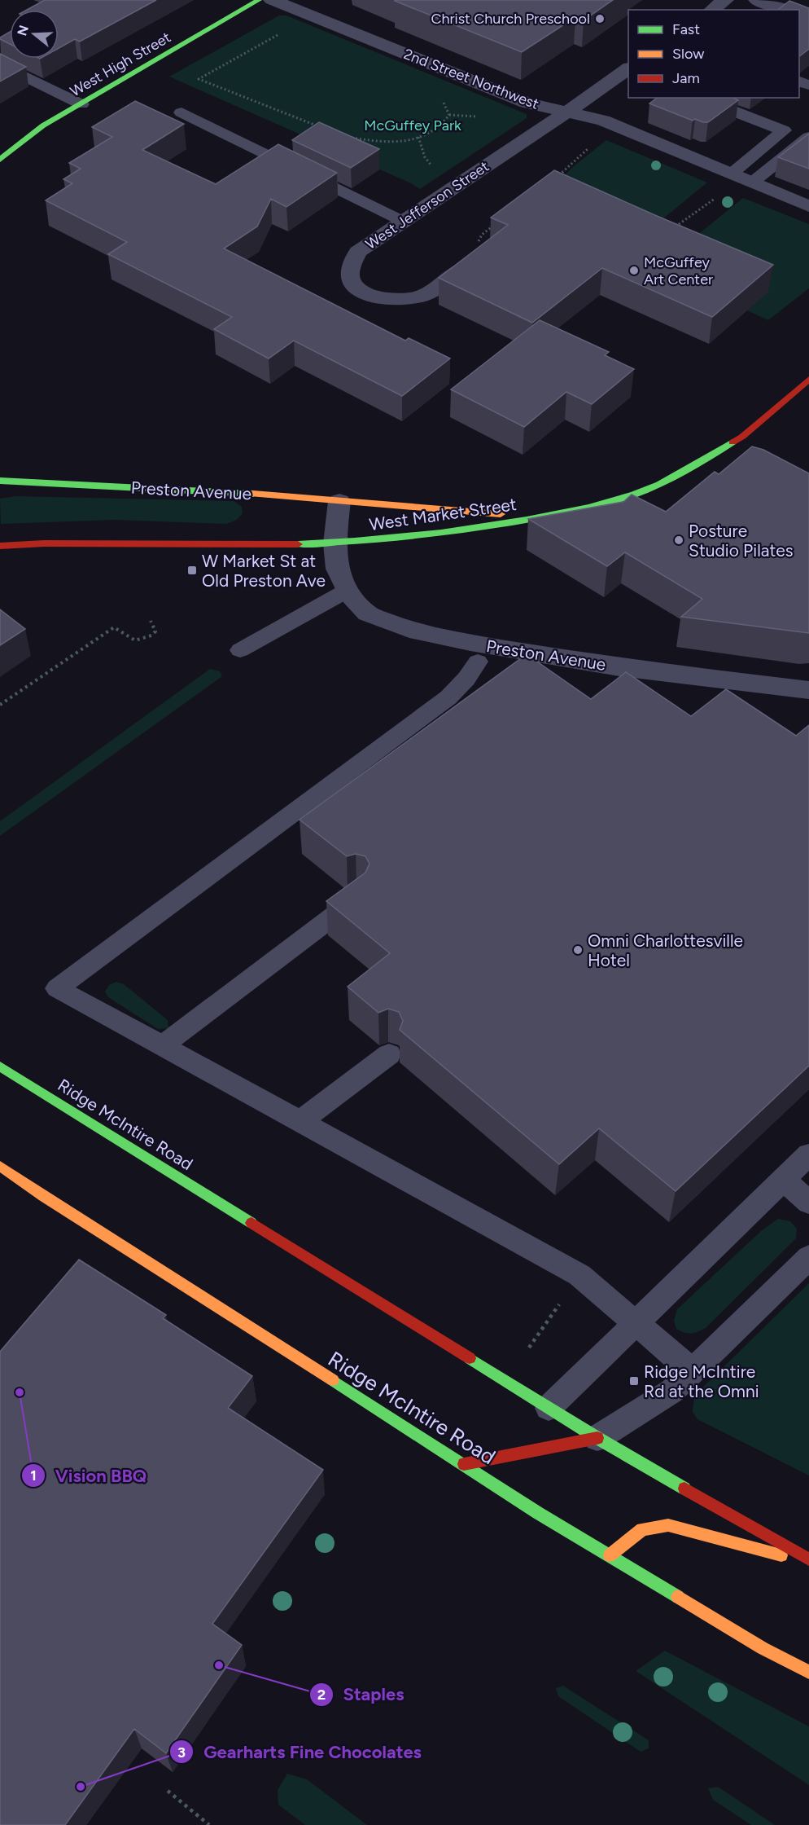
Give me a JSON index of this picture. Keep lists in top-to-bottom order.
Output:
{
  "streets": {
    "main road": [
      "West High Street",
      "Preston Avenue",
      "West Market Street",
      "Ridge McIntire Road"
    ],
    "street": ["2nd Street Northwest", "West Jefferson Street"]
  },
  "crossings": [
    ["2nd Street Northwest", "West Jefferson Street"],
    ["Preston Avenue", "West Market Street"]
  ],
  "parks": ["McGuffey Park"],
  "places": {
    "other": [
      "Christ Church Preschool",
      "McGuffey Art Center",
      "Posture Studio Pilates",
      "Omni Charlottesville Hotel",
      "Vision BBQ",
      "Staples",
      "Gearharts Fine Chocolates"
    ],
    "transit": ["W Market St at Old Preston Ave", "Ridge McIntire Rd at the Omni"]
  },
  "legend": ["Fast", "Slow", "Jam"],
  "north": "left"
}
